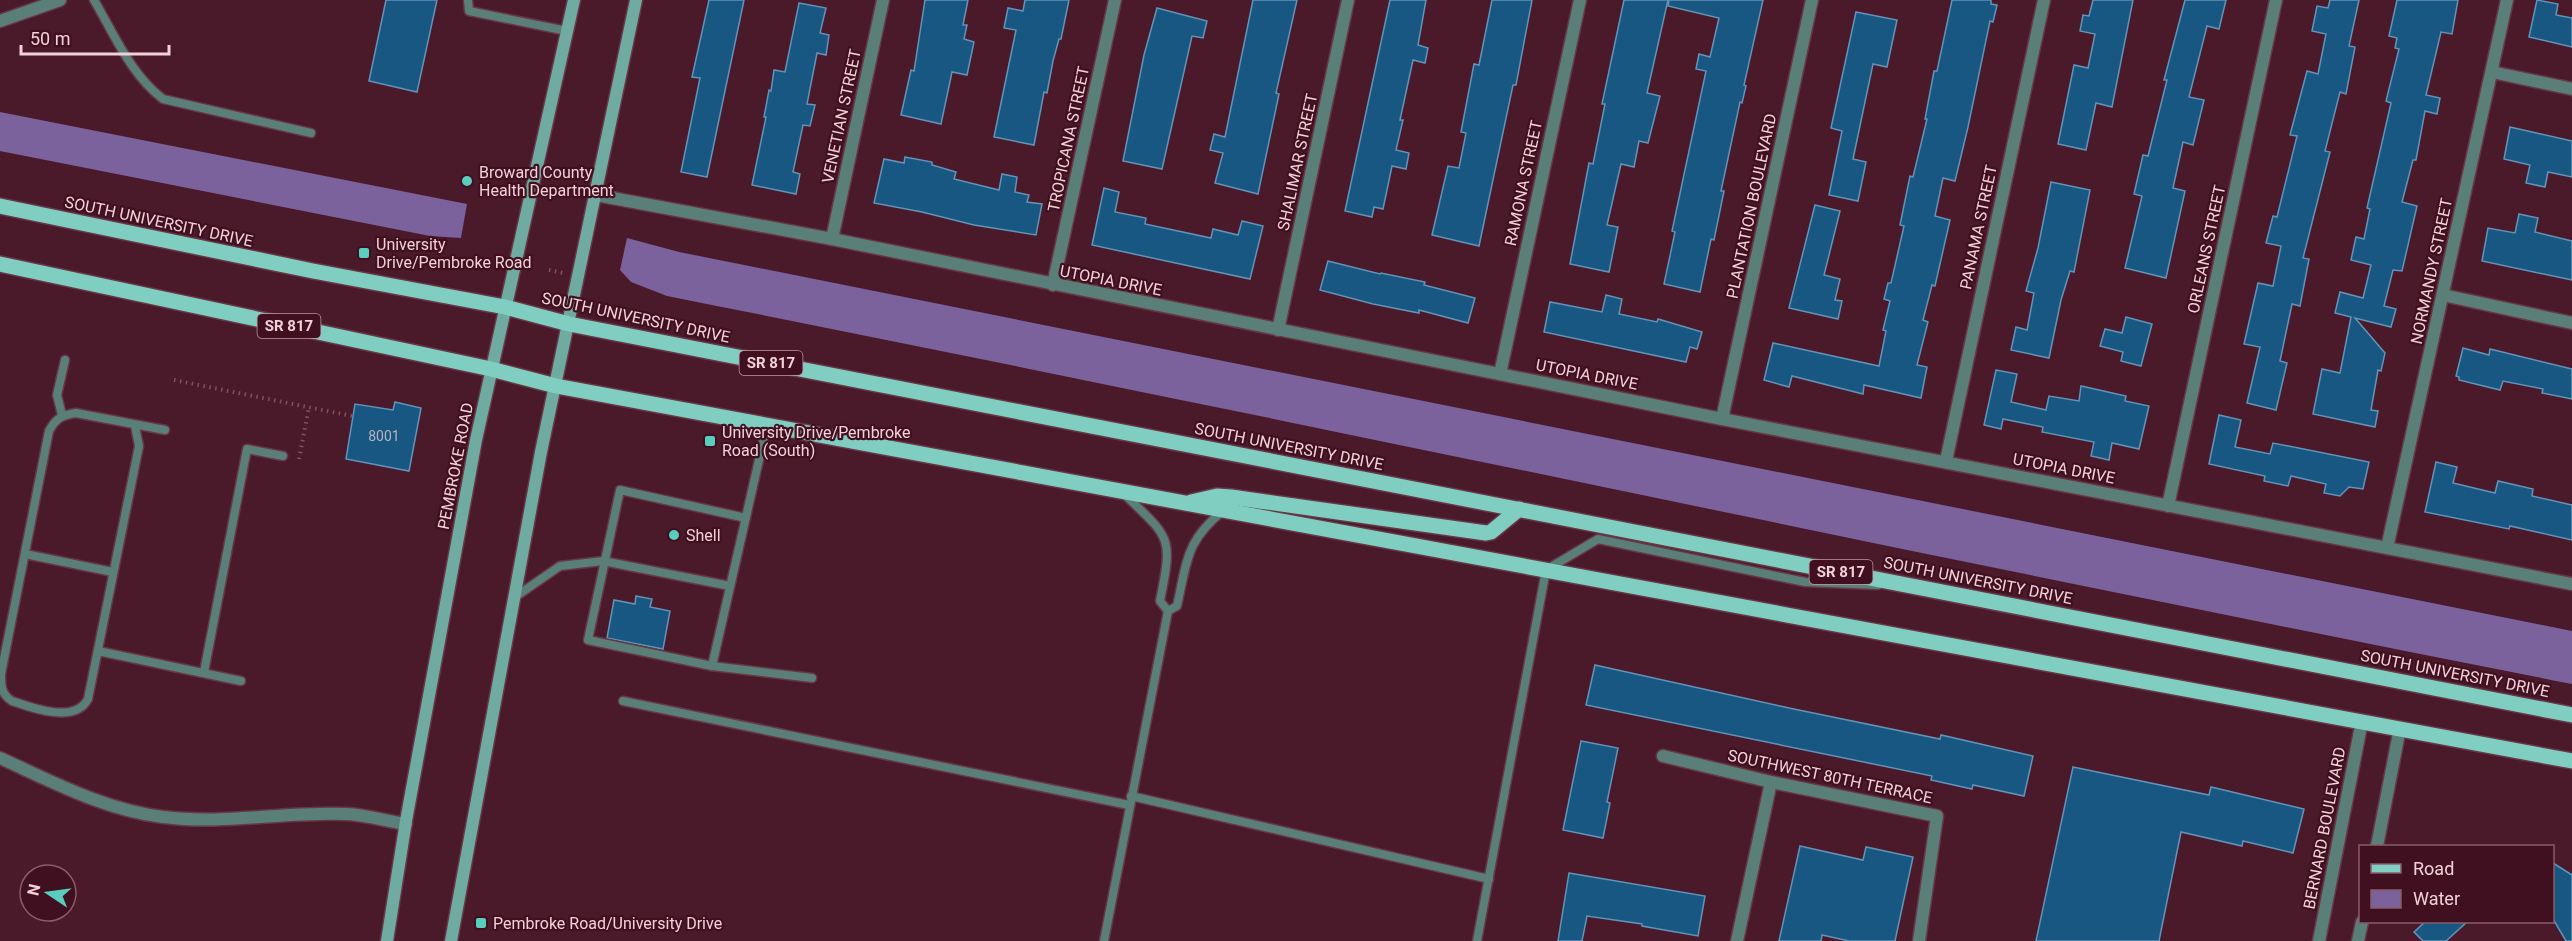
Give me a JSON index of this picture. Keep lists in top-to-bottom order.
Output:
{
  "streets": {
    "main road": ["SOUTH UNIVERSITY DRIVE", "SR 817", "PEMBROKE ROAD"],
    "street": [
      "VENETIAN STREET",
      "TROPICANA STREET",
      "SHALIMAR STREET",
      "RAMONA STREET",
      "PLANTATION BOULEVARD",
      "PANAMA STREET",
      "ORLEANS STREET",
      "NORMANDY STREET",
      "UTOPIA DRIVE",
      "SOUTHWEST 80TH TERRACE",
      "BERNARD BOULEVARD"
    ]
  },
  "crossings": [
    ["VENETIAN STREET", "UTOPIA DRIVE"],
    ["TROPICANA STREET", "UTOPIA DRIVE"],
    ["SHALIMAR STREET", "UTOPIA DRIVE"],
    ["RAMONA STREET", "UTOPIA DRIVE"],
    ["PLANTATION BOULEVARD", "UTOPIA DRIVE"],
    ["SOUTH UNIVERSITY DRIVE", "PEMBROKE ROAD"],
    ["PANAMA STREET", "UTOPIA DRIVE"],
    ["ORLEANS STREET", "UTOPIA DRIVE"],
    ["NORMANDY STREET", "UTOPIA DRIVE"],
    ["SR 817", "PEMBROKE ROAD"],
    ["SR 817", "BERNARD BOULEVARD"]
  ],
  "places": {
    "other": ["Broward County Health Department", "Shell"],
    "transit": ["University Drive/Pembroke Road", "University Drive/Pembroke Road (South)", "Pembroke Road/University Drive"]
  },
  "house_numbers": ["8001"],
  "legend": ["Road", "Water"],
  "scale_bar": "50 m",
  "north": "left"
}
